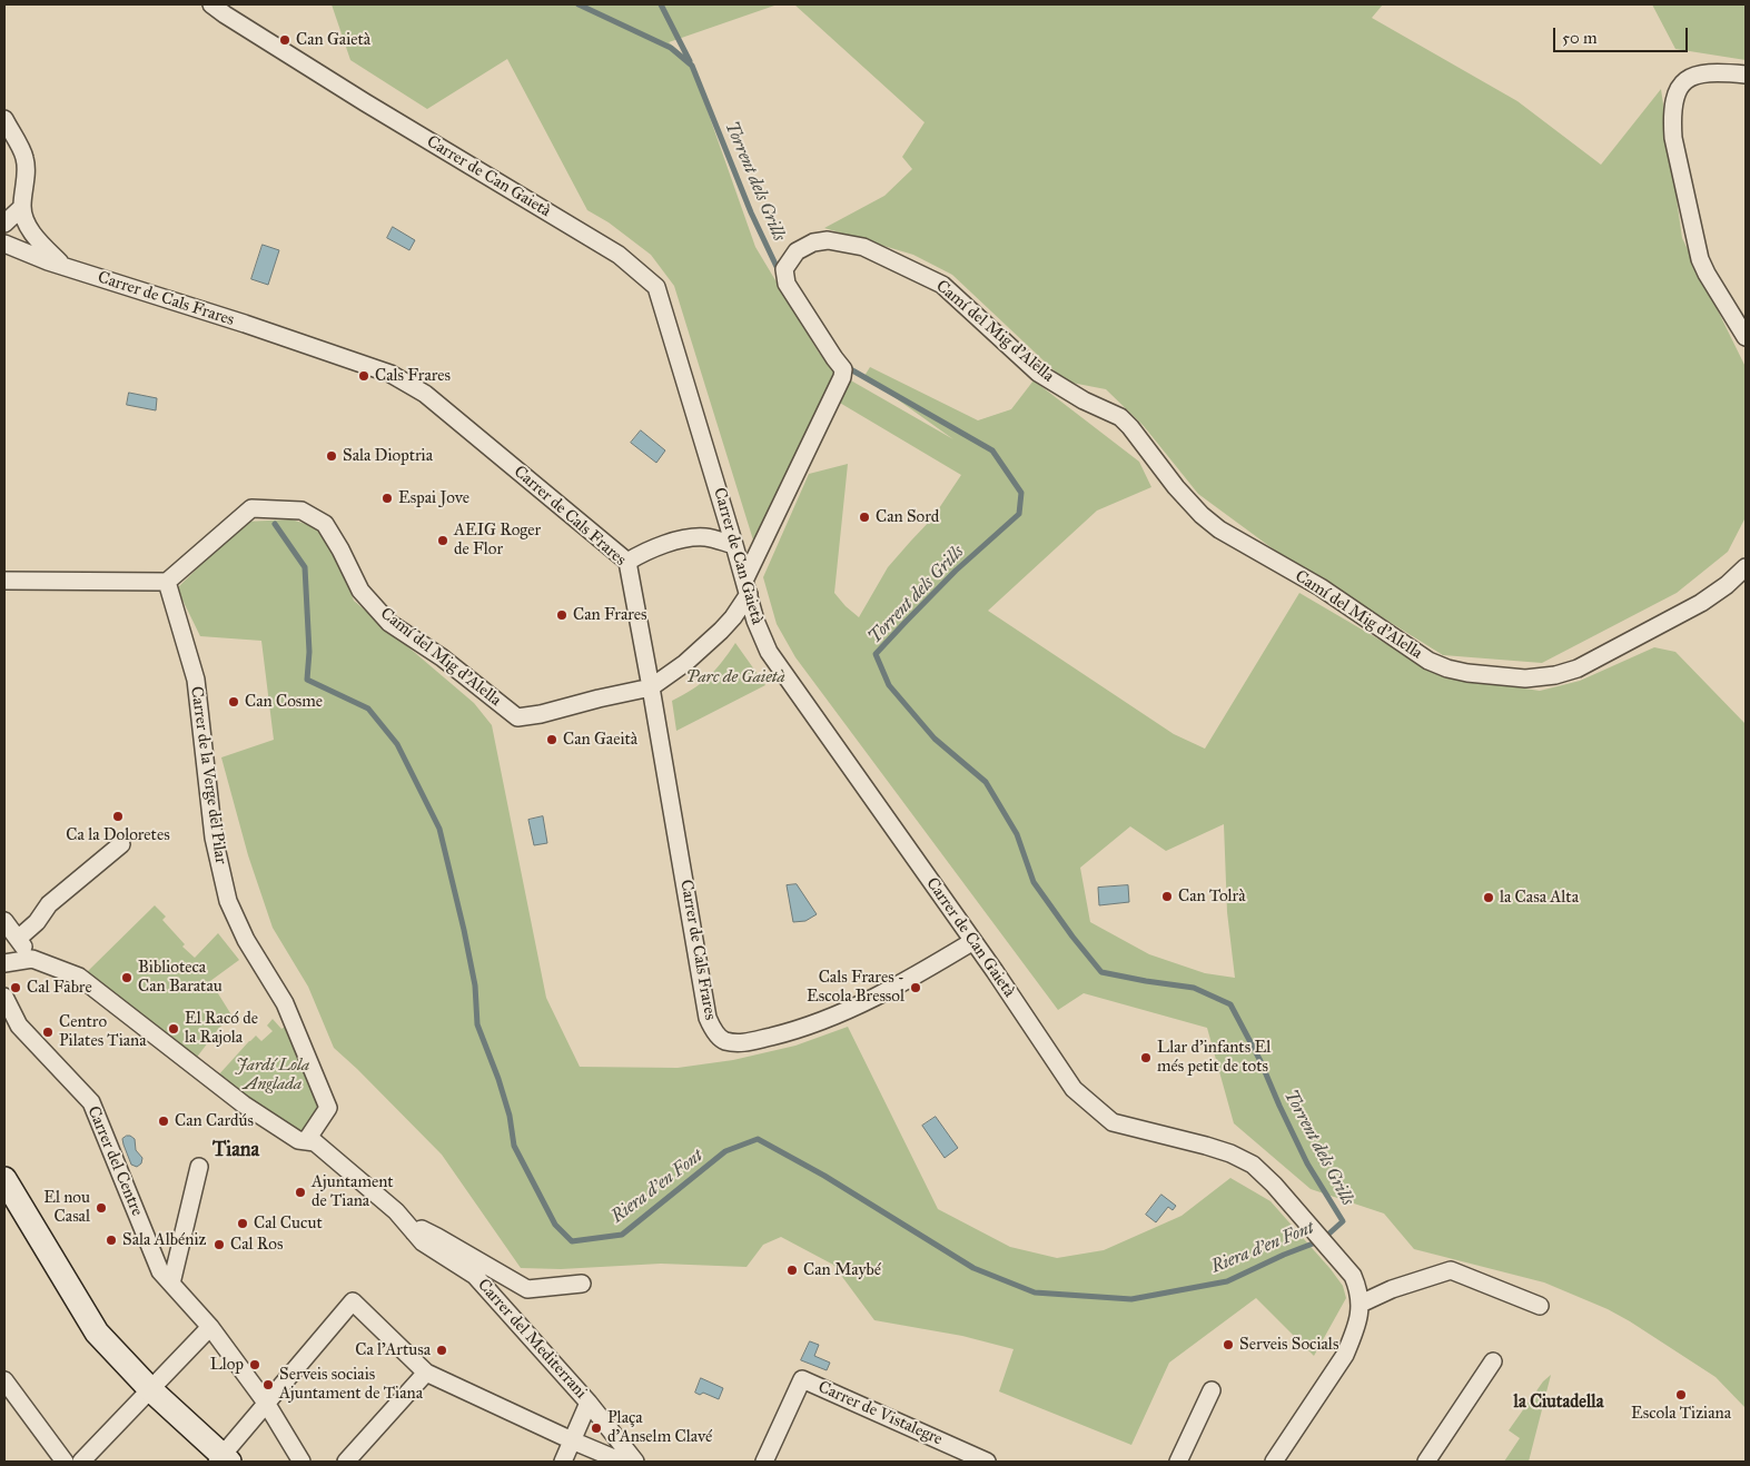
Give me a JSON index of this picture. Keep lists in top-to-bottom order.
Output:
{
  "streets": {
    "street": [
      "Carrer de Can Gaietà",
      "Carrer de Cals Frares",
      "Camí del Mig d'Alella",
      "Carrer de la Verge del Pilar",
      "Carrer del Centre",
      "Carrer del Mediterrani",
      "Carrer de Vistalegre"
    ]
  },
  "crossings": [
    ["Carrer de Can Gaietà", "Carrer de Cals Frares"],
    ["Carrer de Can Gaietà", "Camí del Mig d'Alella"],
    ["Carrer de Cals Frares", "Camí del Mig d'Alella"],
    ["Camí del Mig d'Alella", "Carrer de la Verge del Pilar"],
    ["Carrer de la Verge del Pilar", "Carrer del Mediterrani"]
  ],
  "districts": ["Tiana", "la Ciutadella"],
  "water": ["Torrent dels Grills", "Riera d'en Font"],
  "parks": ["Parc de Gaietà", "Jardí Lola Anglada"],
  "places": [
    "Can Gaietà",
    "Cals Frares",
    "Sala Dioptria",
    "Espai Jove",
    "Can Sord",
    "AEIG Roger de Flor",
    "Can Frares",
    "Can Cosme",
    "Can Gaeità",
    "Ca la Doloretes",
    "Can Tolrà",
    "la Casa Alta",
    "Biblioteca Can Baratau",
    "Cal Fabre",
    "Cals Frares - Escola Bressol",
    "El Racó de la Rajola",
    "Centro Pilates Tiana",
    "Llar d'infants El més petit de tots",
    "Can Cardús",
    "Ajuntament de Tiana",
    "El nou Casal",
    "Cal Cucut",
    "Sala Albéniz",
    "Cal Ros",
    "Can Maybé",
    "Serveis Socials",
    "Ca l'Artusa",
    "Llop",
    "Serveis sociais Ajuntament de Tiana",
    "Escola Tiziana",
    "Plaça d'Anselm Clavé"
  ],
  "scale_bar": "50 m"
}
